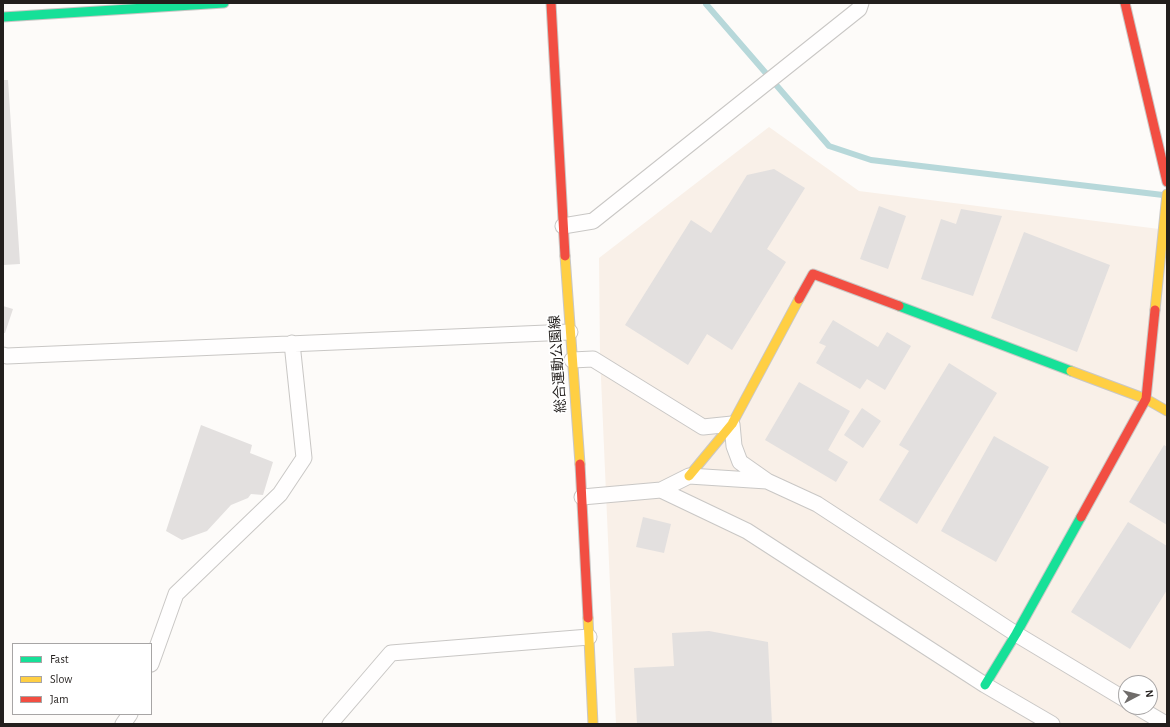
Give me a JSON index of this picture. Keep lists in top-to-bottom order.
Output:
{
  "streets": {
    "street": ["総合運動公園線"]
  },
  "legend": ["Fast", "Slow", "Jam"],
  "north": "right"
}
